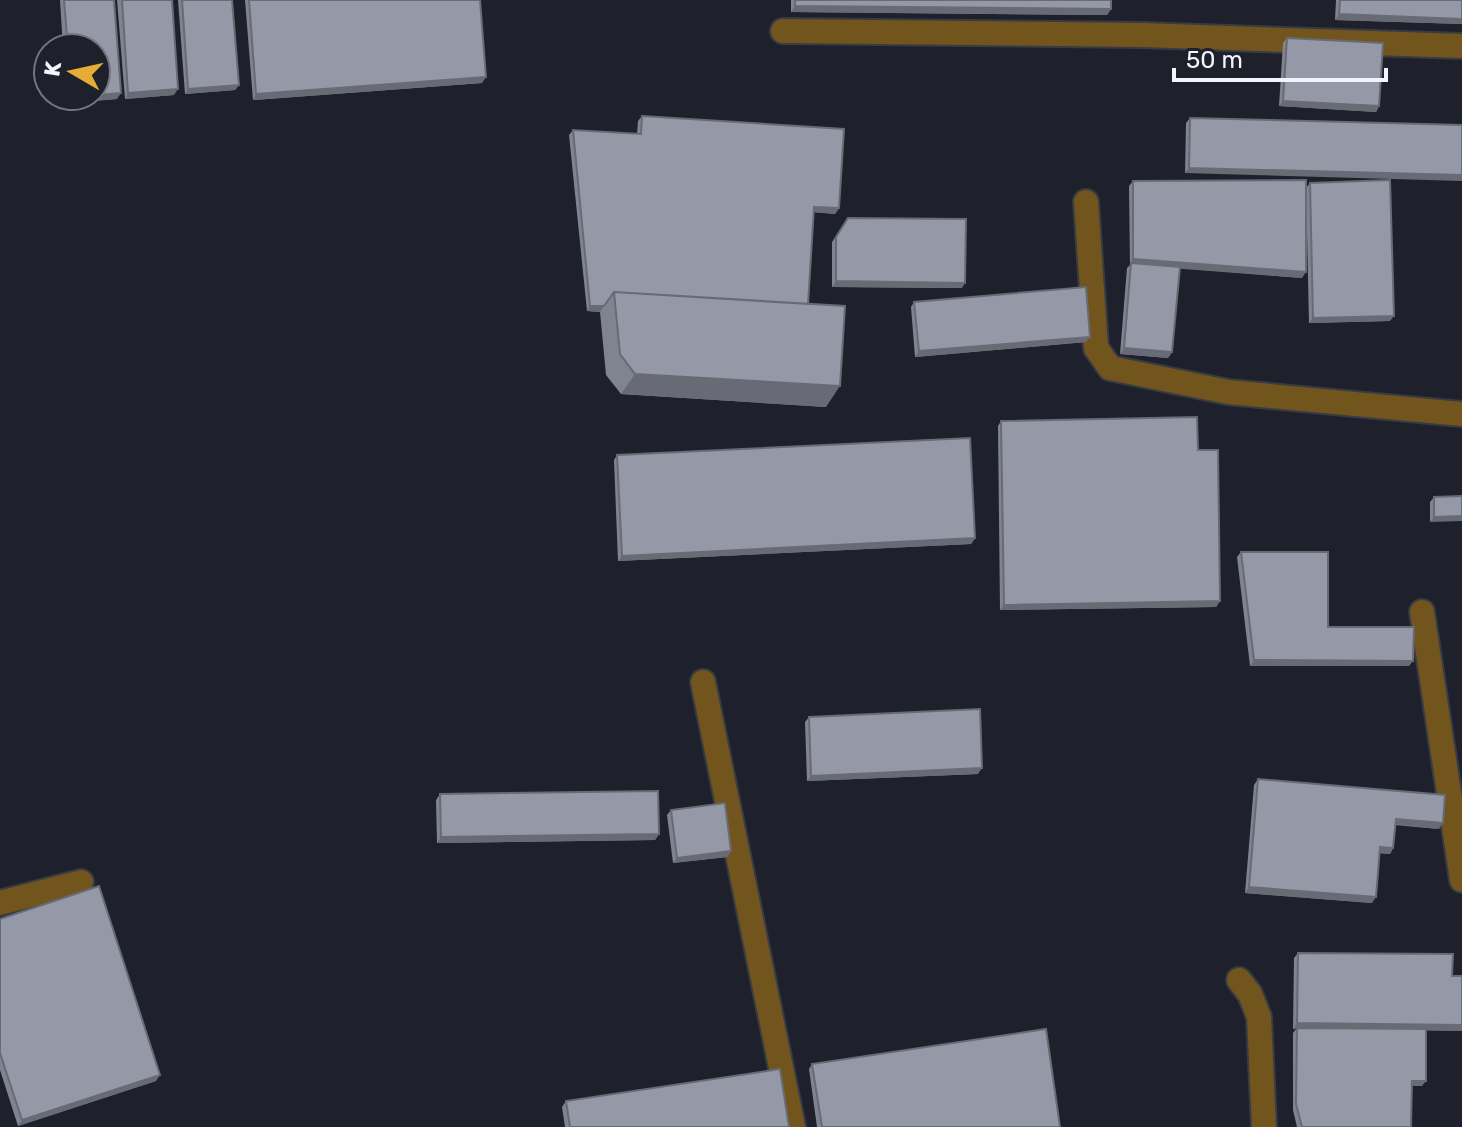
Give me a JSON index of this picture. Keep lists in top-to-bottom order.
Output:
{
  "scale_bar": "50 m",
  "north": "left"
}
